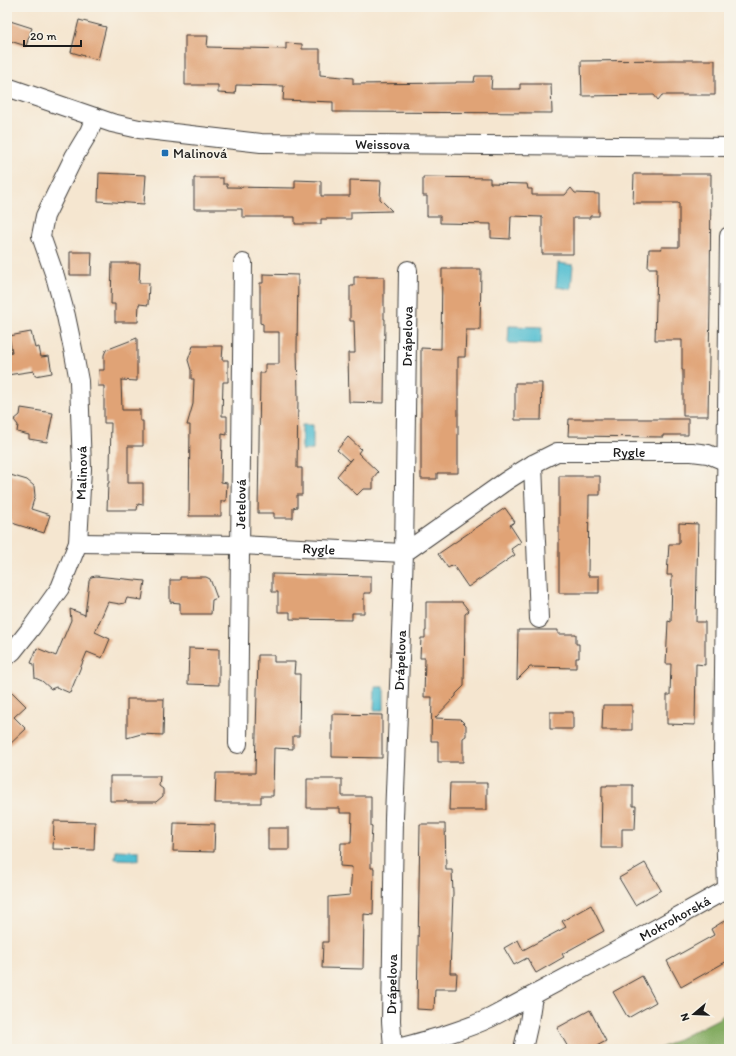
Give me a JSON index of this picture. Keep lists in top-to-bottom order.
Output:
{
  "streets": {
    "street": [
      "Weissova",
      "Drápelova",
      "Rygle",
      "Malinová",
      "Jetelová",
      "Mokrohorská"
    ]
  },
  "crossings": [
    ["Weissova", "Malinová"],
    ["Drápelova", "Rygle"],
    ["Drápelova", "Mokrohorská"],
    ["Rygle", "Malinová"],
    ["Rygle", "Jetelová"],
    ["Rygle", "Mokrohorská"]
  ],
  "places": {
    "transit": ["Malinová"]
  },
  "scale_bar": "20 m",
  "north": "left"
}
